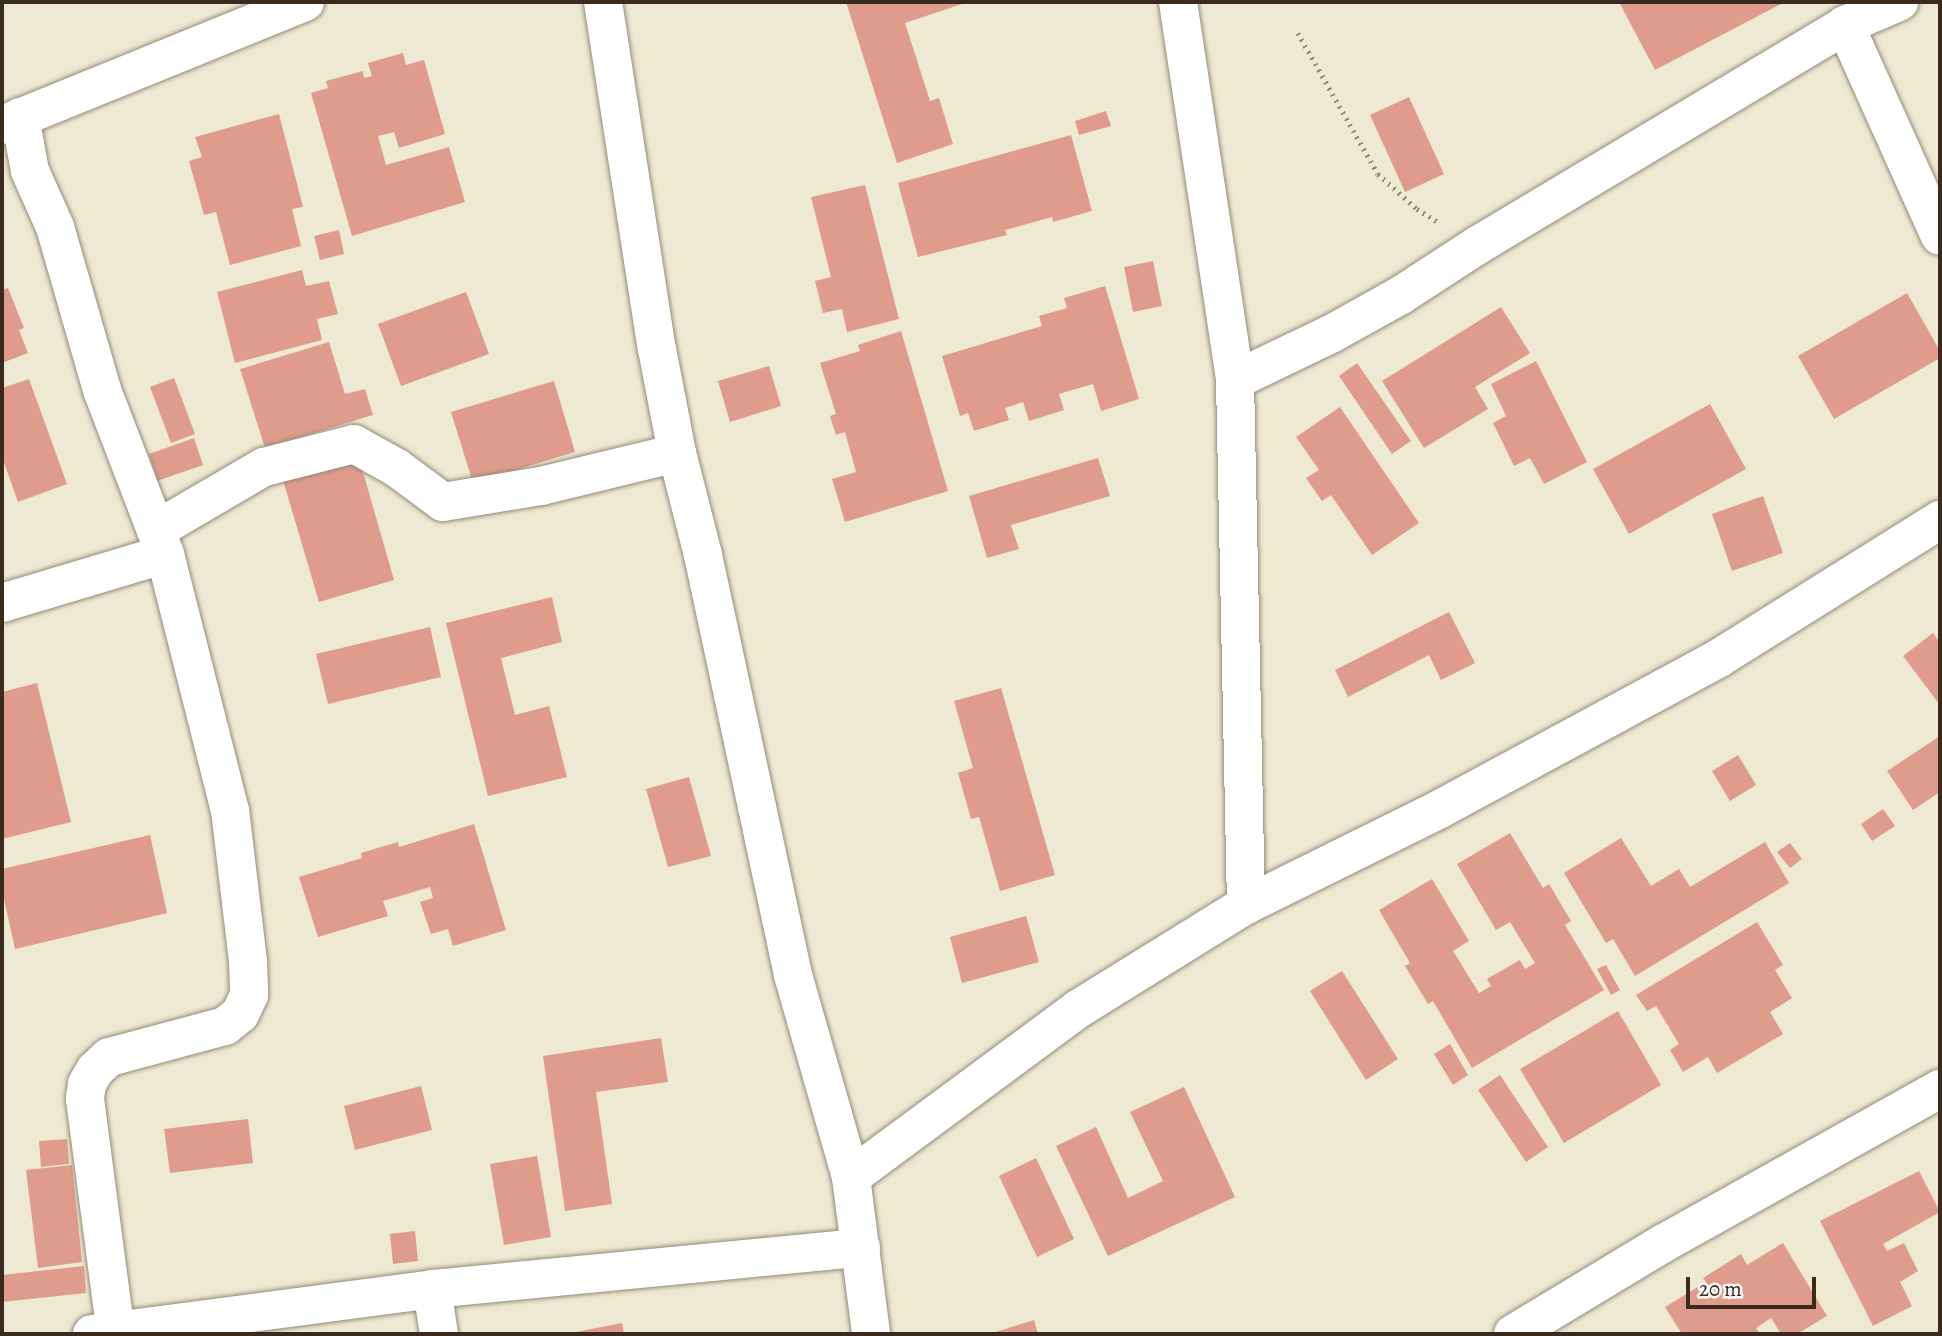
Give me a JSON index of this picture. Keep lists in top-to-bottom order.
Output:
{
  "scale_bar": "20 m"
}
